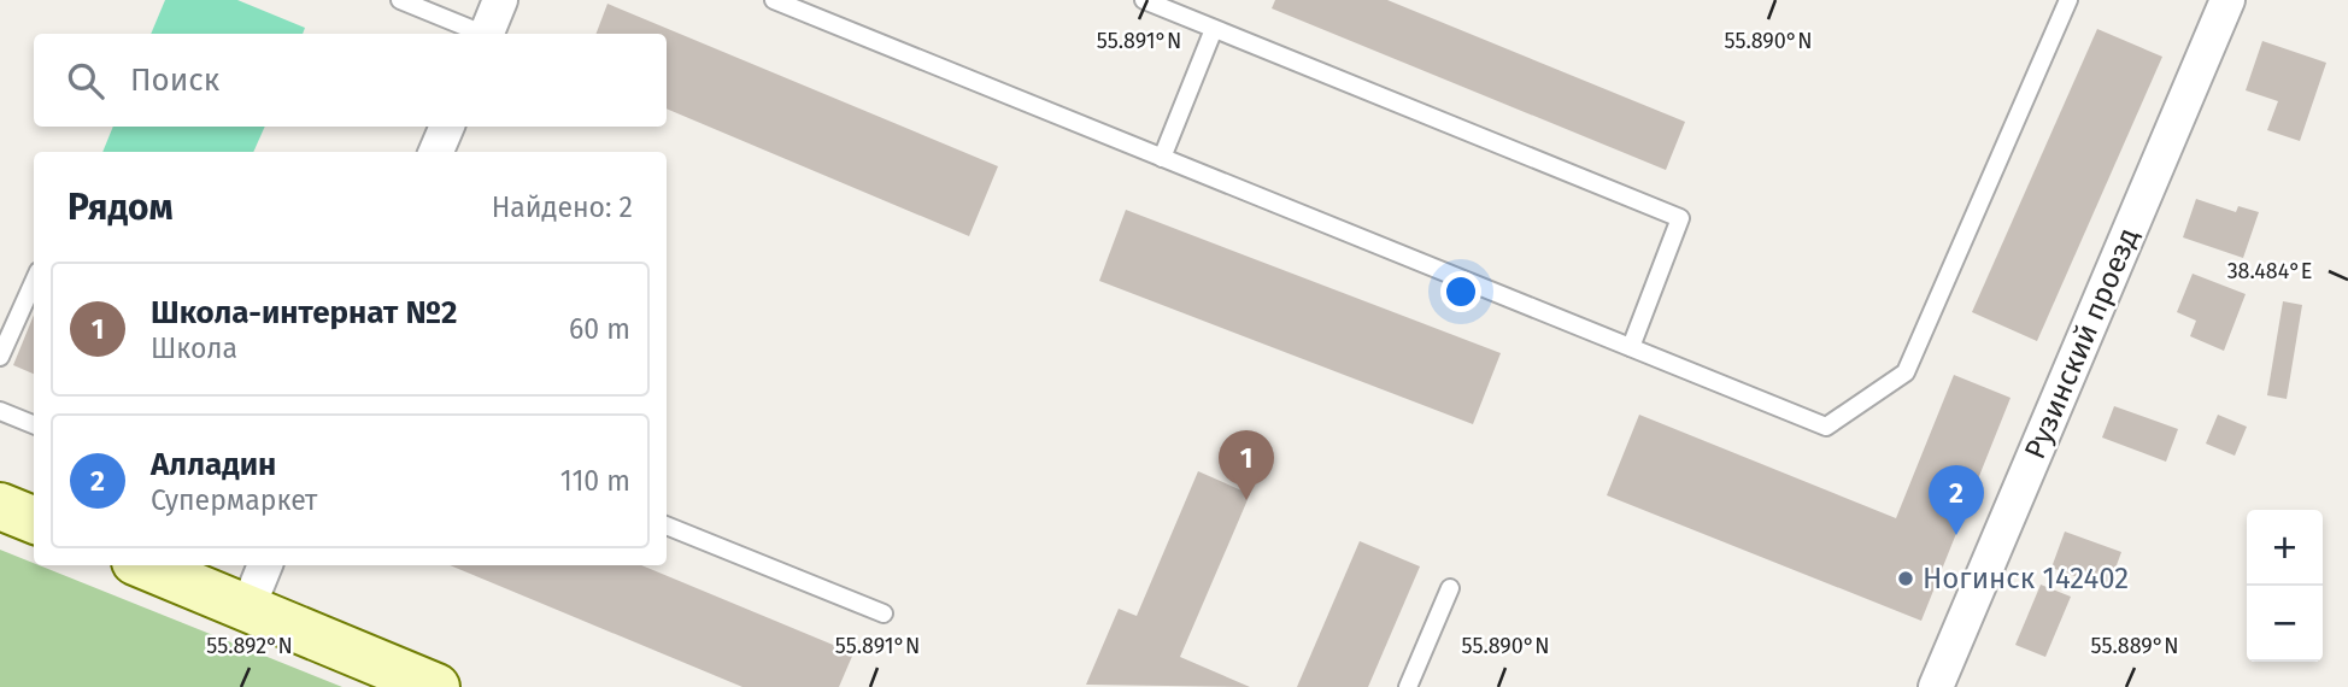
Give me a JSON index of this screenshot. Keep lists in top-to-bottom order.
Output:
{
  "streets": {
    "street": ["Рузинский проезд"]
  },
  "places": ["Ногинск 142402"],
  "page": {
    "search": "Поиск",
    "heading": ["Рядом", "Найдено: 2"],
    "list": [
      {
        "mark": "1",
        "name": "Школа-интернат №2",
        "note": "Школа",
        "value": "60 m"
      },
      {
        "mark": "2",
        "name": "Алладин",
        "note": "Супермаркет",
        "value": "110 m"
      }
    ],
    "pins": ["1", "2"],
    "map_buttons": ["+", "−"]
  },
  "coordinates": [
    "55.891°N",
    "55.890°N",
    "38.484°E",
    "55.892°N",
    "55.889°N"
  ]
}
